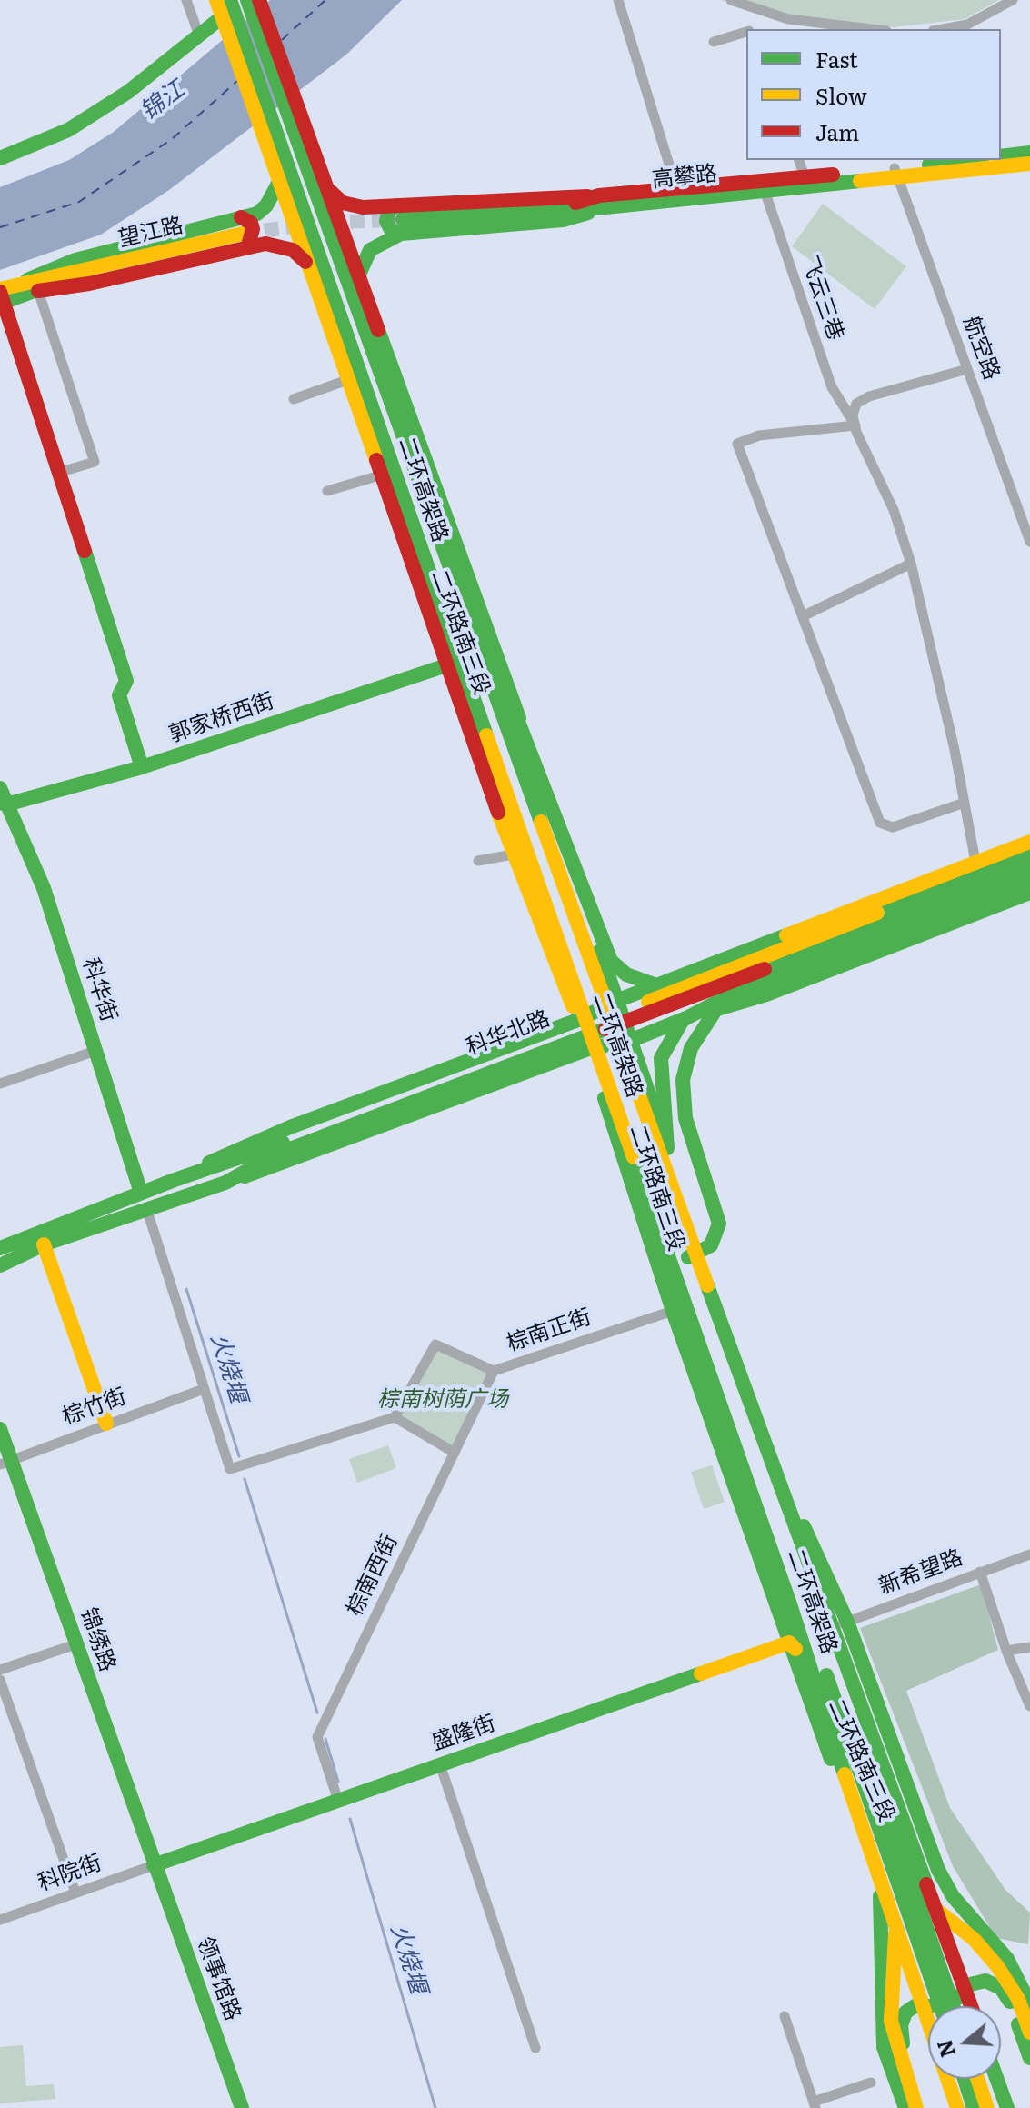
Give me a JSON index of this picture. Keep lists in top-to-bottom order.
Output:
{
  "streets": {
    "main road": [
      "高攀路",
      "望江路",
      "二环高架路",
      "二环路南三段",
      "郭家桥西街",
      "科华街",
      "科华北路",
      "锦绣路",
      "盛隆街",
      "领事馆路"
    ],
    "street": [
      "飞云三巷",
      "航空路",
      "棕南正街",
      "棕竹街",
      "新希望路",
      "棕南西街",
      "科院街"
    ]
  },
  "crossings": [
    ["高攀路", "飞云三巷"],
    ["高攀路", "航空路"],
    ["二环高架路", "二环路南三段"],
    ["二环路南三段", "郭家桥西街"],
    ["二环路南三段", "棕南正街"],
    ["二环路南三段", "新希望路"],
    ["二环路南三段", "盛隆街"],
    ["郭家桥西街", "科华街"],
    ["科华街", "科华北路"],
    ["棕南正街", "棕南西街"],
    ["棕竹街", "锦绣路"],
    ["棕南西街", "盛隆街"],
    ["锦绣路", "盛隆街"],
    ["锦绣路", "科院街"],
    ["锦绣路", "领事馆路"],
    ["盛隆街", "科院街"],
    ["盛隆街", "领事馆路"],
    ["科院街", "领事馆路"]
  ],
  "water": ["锦江", "火烧堰"],
  "parks": ["棕南树荫广场"],
  "legend": ["Fast", "Slow", "Jam"],
  "north": "left"
}
